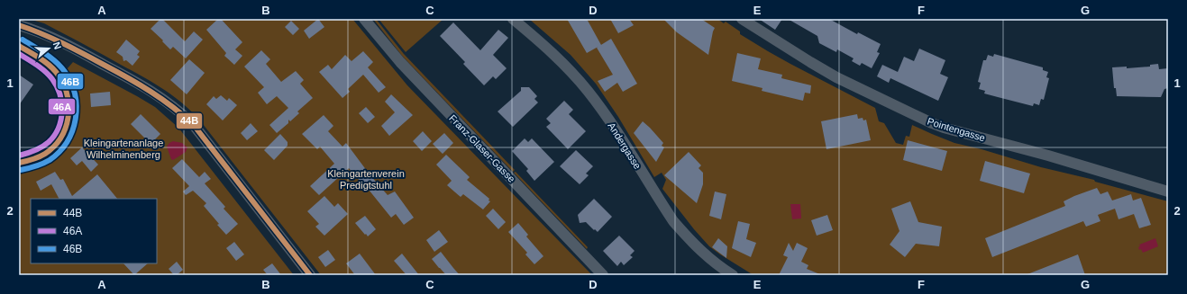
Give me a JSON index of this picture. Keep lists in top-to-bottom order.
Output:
{
  "streets": {
    "street": ["Pointengasse", "Andergasse", "Franz-Glaser-Gasse"]
  },
  "parks": ["Kleingartenanlage Wilhelminenberg", "Kleingartenverein Predigtstuhl"],
  "lines": ["transit line 44B", "transit line 46B", "transit line 46A"],
  "legend": ["44B", "46A", "46B"],
  "north": "right",
  "grid": {
    "columns": [
      "A",
      "B",
      "C",
      "D",
      "E",
      "F",
      "G"
    ],
    "rows": ["1", "2"]
  }
}
